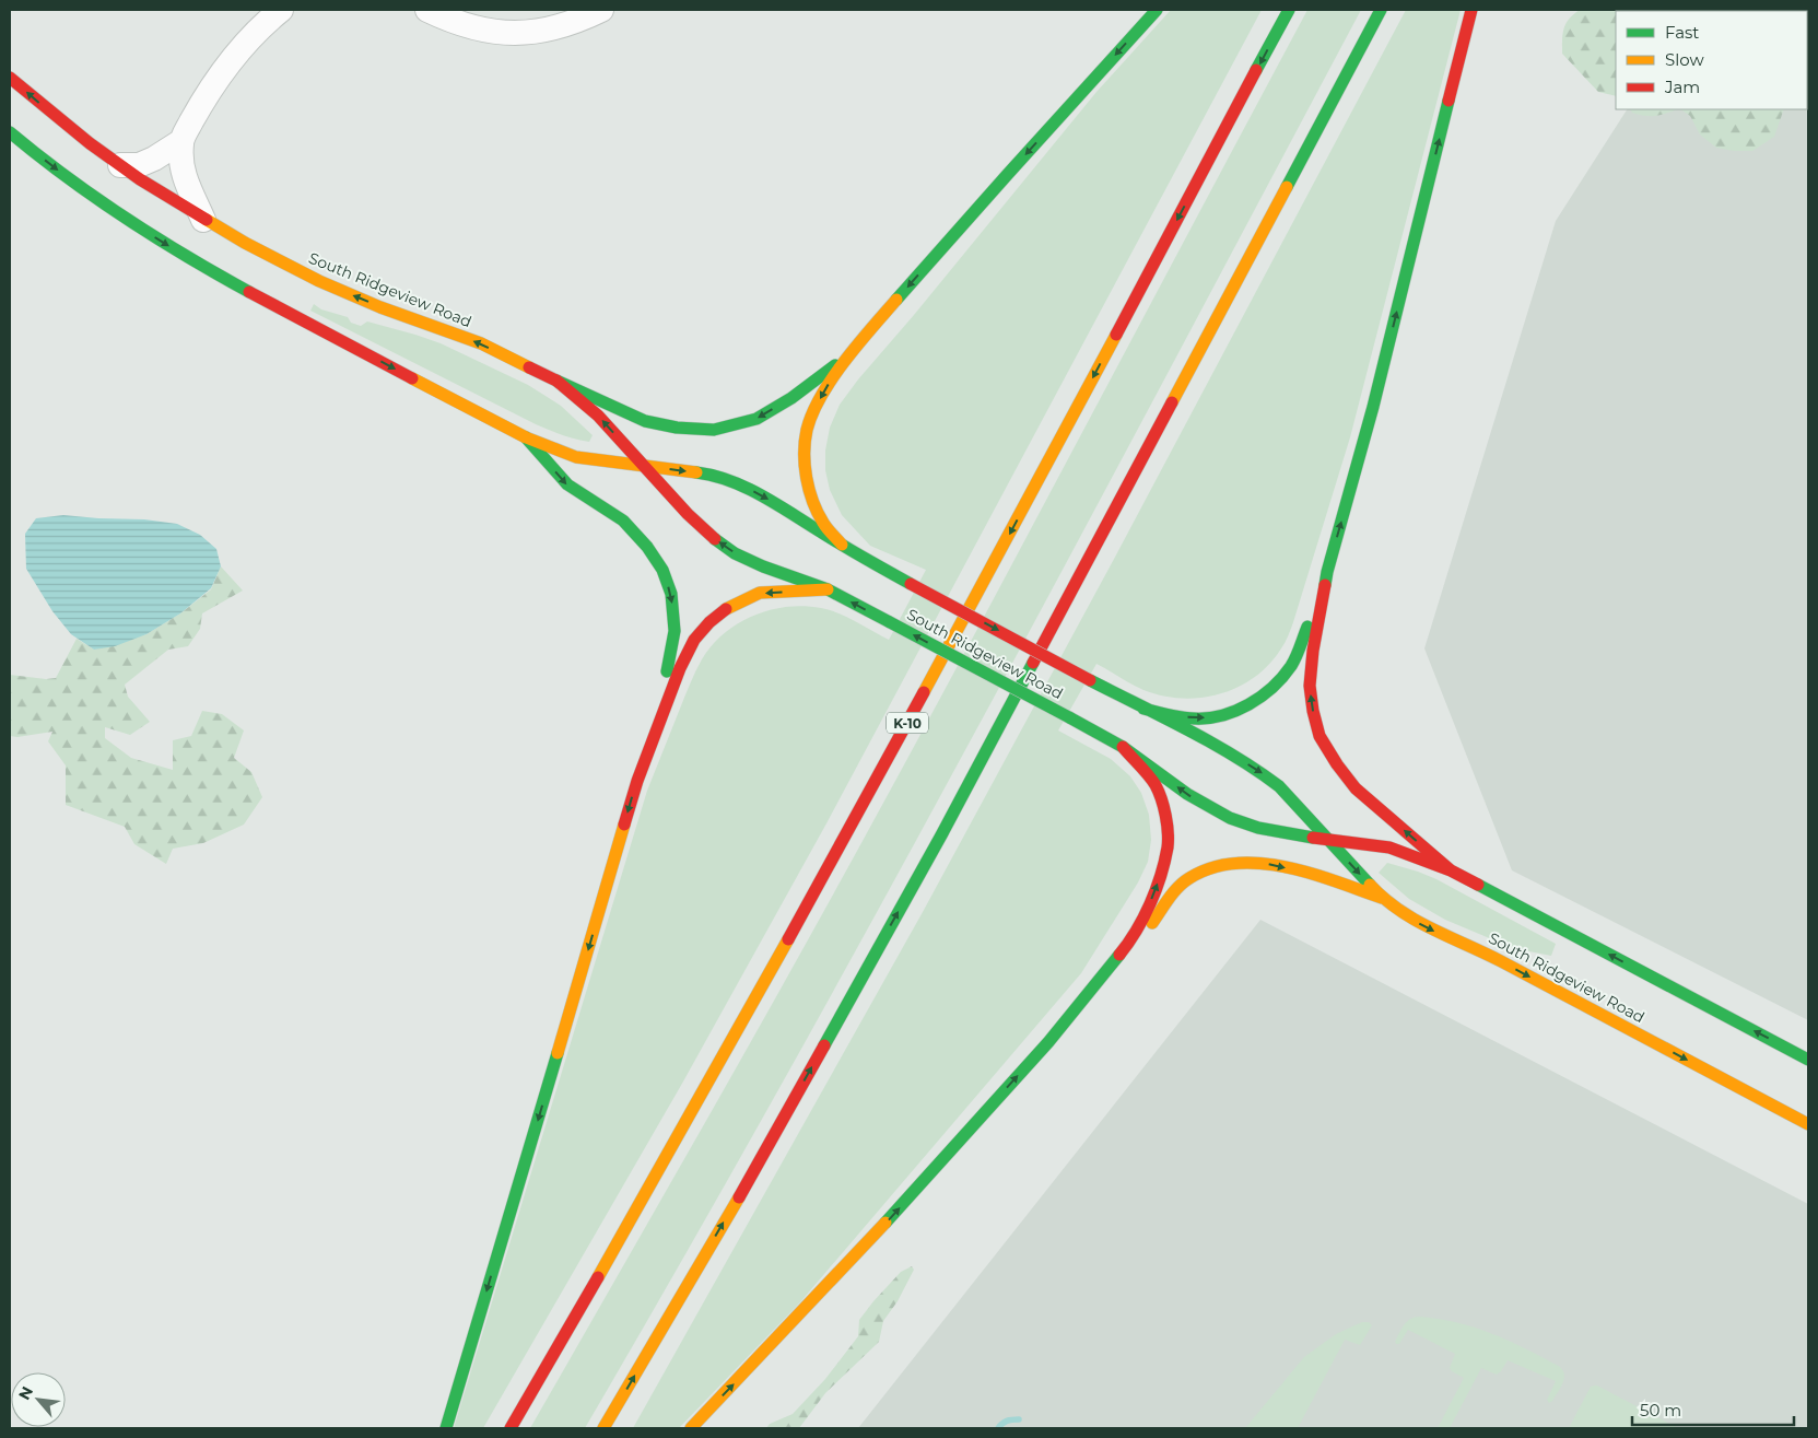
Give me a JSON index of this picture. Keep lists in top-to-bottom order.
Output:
{
  "streets": {
    "main road": ["South Ridgeview Road", "K-10"]
  },
  "legend": ["Fast", "Slow", "Jam"],
  "scale_bar": "50 m",
  "north": "top left"
}
